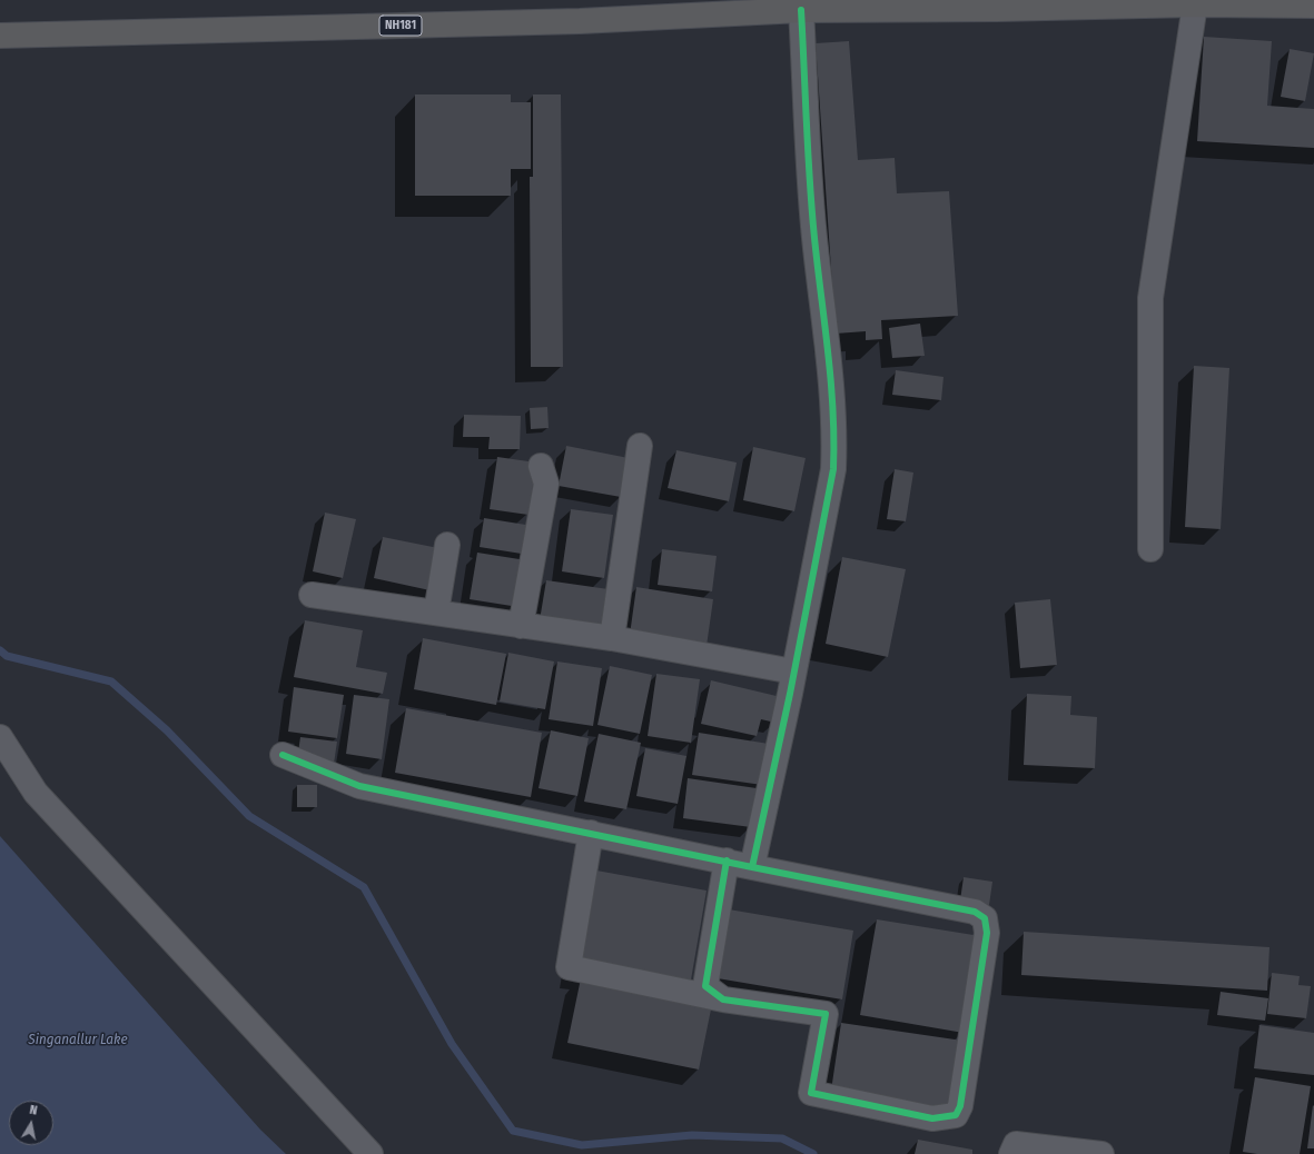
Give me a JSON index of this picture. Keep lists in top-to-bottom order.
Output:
{
  "streets": {
    "highway": ["NH181"]
  },
  "water": ["Singanallur Lake"],
  "north": "top"
}
